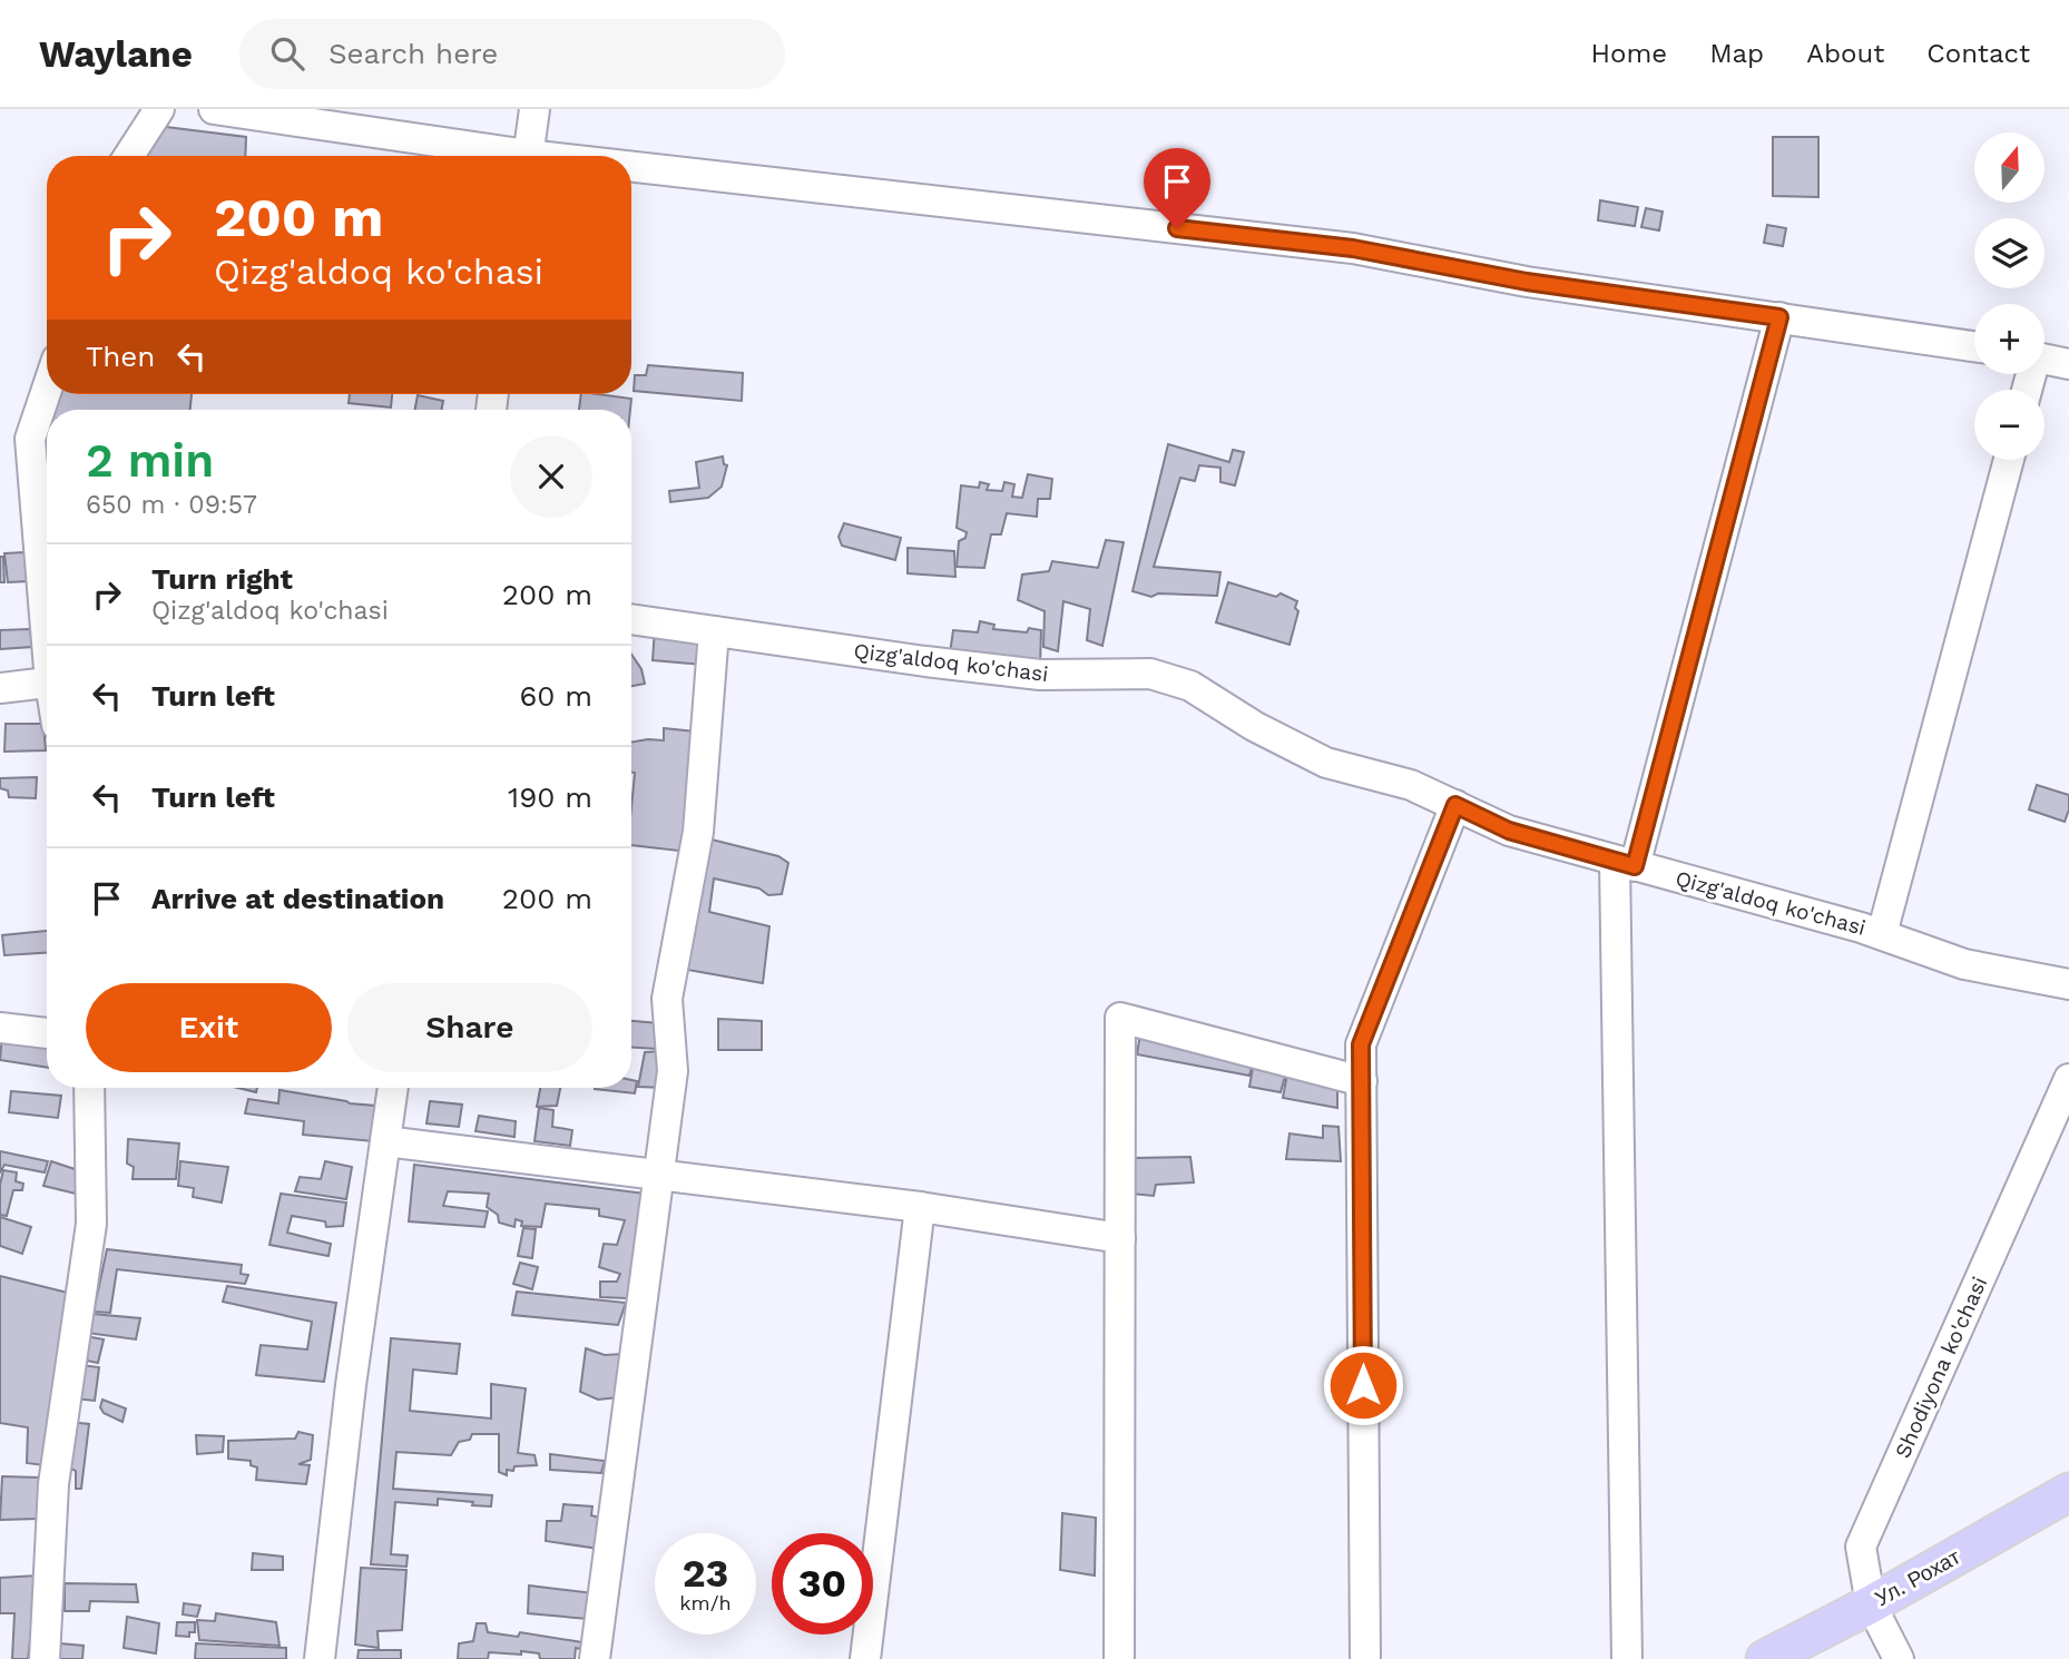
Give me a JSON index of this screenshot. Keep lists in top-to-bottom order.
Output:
{
  "streets": {
    "main road": ["Ул. Рохат"],
    "street": ["Qizg'aldoq ko'chasi", "Shodiyona ko'chasi"]
  },
  "crossings": [
    ["Shodiyona ko'chasi", "Ул. Рохат"]
  ],
  "north": "top",
  "page": {
    "header": "Waylane",
    "search": "Search here",
    "nav": [
      "Home",
      "Map",
      "About",
      "Contact"
    ],
    "map_buttons": ["+", "−"],
    "turn": ["200 m", "Qizg'aldoq ko'chasi"],
    "then": "Then",
    "heading": ["2 min", "650 m · 09:57"],
    "list": [
      {
        "name": "Turn right",
        "note": "Qizg'aldoq ko'chasi",
        "value": "200 m"
      },
      {
        "name": "Turn left",
        "value": "60 m"
      },
      {
        "name": "Turn left",
        "value": "190 m"
      },
      {
        "name": "Arrive at destination",
        "value": "200 m"
      }
    ],
    "buttons": ["Exit", "Share"],
    "speed": "23 km/h",
    "limit": "30"
  }
}
